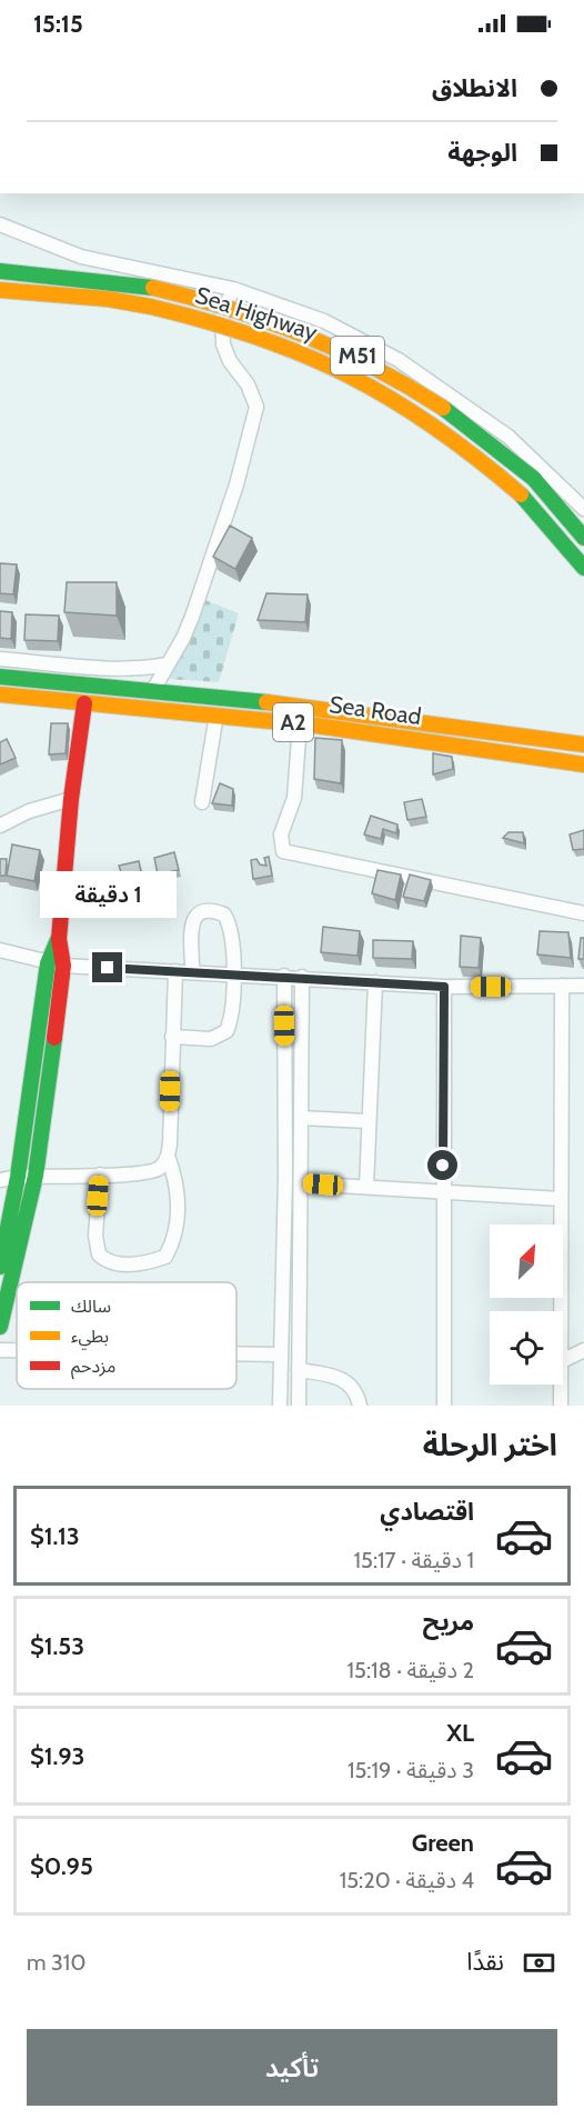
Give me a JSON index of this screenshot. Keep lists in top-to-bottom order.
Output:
{
  "streets": {
    "main road": [
      "Sea Highway",
      "M51",
      "Sea Road",
      "A2"
    ]
  },
  "legend": ["سالك", "بطيء", "مزدحم"],
  "north": "top right",
  "page": {
    "status": "15:15",
    "banner": ["الانطلاق", "الوجهة"],
    "bubble": "1 دقيقة",
    "heading": "اختر الرحلة",
    "list": [
      {
        "name": "اقتصادي",
        "note": "1 دقيقة · 15:17",
        "value": "$1.13"
      },
      {
        "name": "مريح",
        "note": "2 دقيقة · 15:18",
        "value": "$1.53"
      },
      {
        "name": "XL",
        "note": "3 دقيقة · 15:19",
        "value": "$1.93"
      },
      {
        "name": "Green",
        "note": "4 دقيقة · 15:20",
        "value": "$0.95"
      }
    ],
    "pay": ["نقدًا", "310 m"],
    "buttons": "تأكيد"
  }
}
